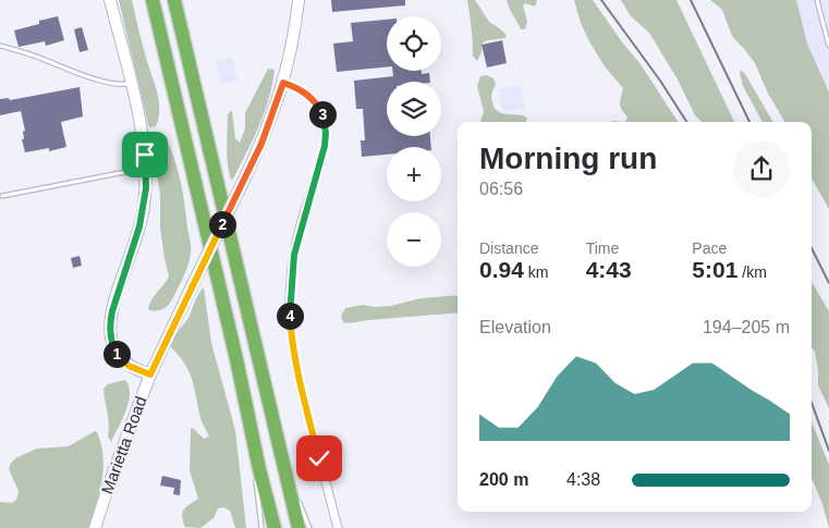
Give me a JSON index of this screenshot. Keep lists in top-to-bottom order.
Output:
{
  "streets": {
    "street": ["Marietta Road"]
  },
  "page": {
    "map_buttons": ["+", "−"],
    "pins": [
      "3",
      "2",
      "4",
      "1"
    ],
    "heading": ["Morning run", "06:56"],
    "stats": [
      ["Distance", "0.94 km"],
      ["Time", "4:43"],
      ["Pace", "5:01 /km"]
    ],
    "chart": ["Elevation", "194–205 m"],
    "list": [
      {
        "name": "200 m",
        "note": "4:38"
      }
    ]
  }
}
